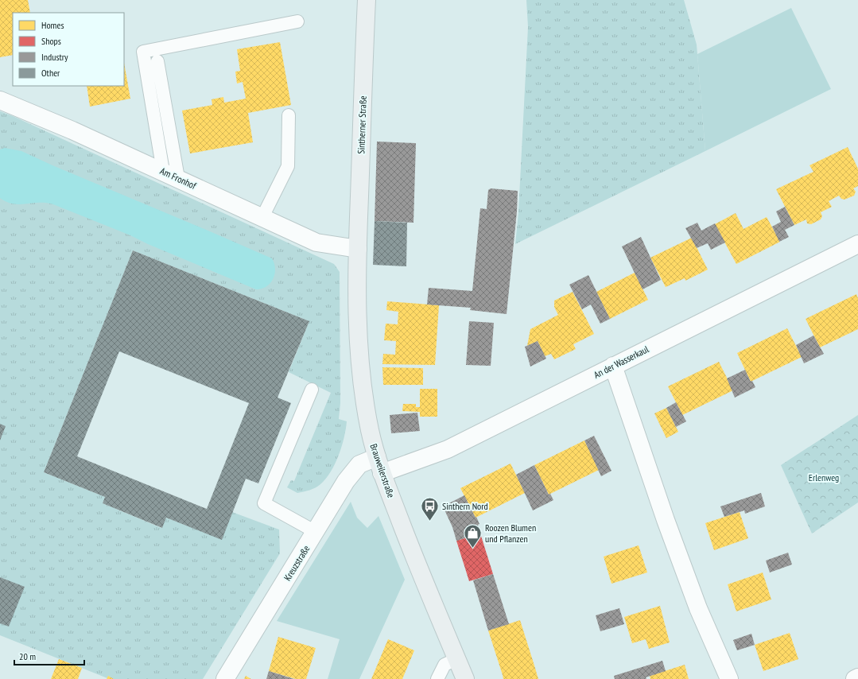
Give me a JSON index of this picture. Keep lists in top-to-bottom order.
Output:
{
  "streets": {
    "street": [
      "Sintherner Straße",
      "Am Fronhof",
      "An der Wasserkaul",
      "Brauweilerstraße",
      "Kreuzstraße"
    ]
  },
  "crossings": [
    ["Sintherner Straße", "Am Fronhof"],
    ["Sintherner Straße", "Brauweilerstraße"],
    ["Am Fronhof", "Brauweilerstraße"],
    ["An der Wasserkaul", "Brauweilerstraße"],
    ["An der Wasserkaul", "Kreuzstraße"],
    ["Brauweilerstraße", "Kreuzstraße"]
  ],
  "parks": ["Erlenweg"],
  "places": {
    "bus stop": ["Sinthern Nord"],
    "shop": ["Roozen Blumen und Pflanzen"]
  },
  "legend": [
    "Homes",
    "Shops",
    "Industry",
    "Other"
  ],
  "scale_bar": "20 m"
}
